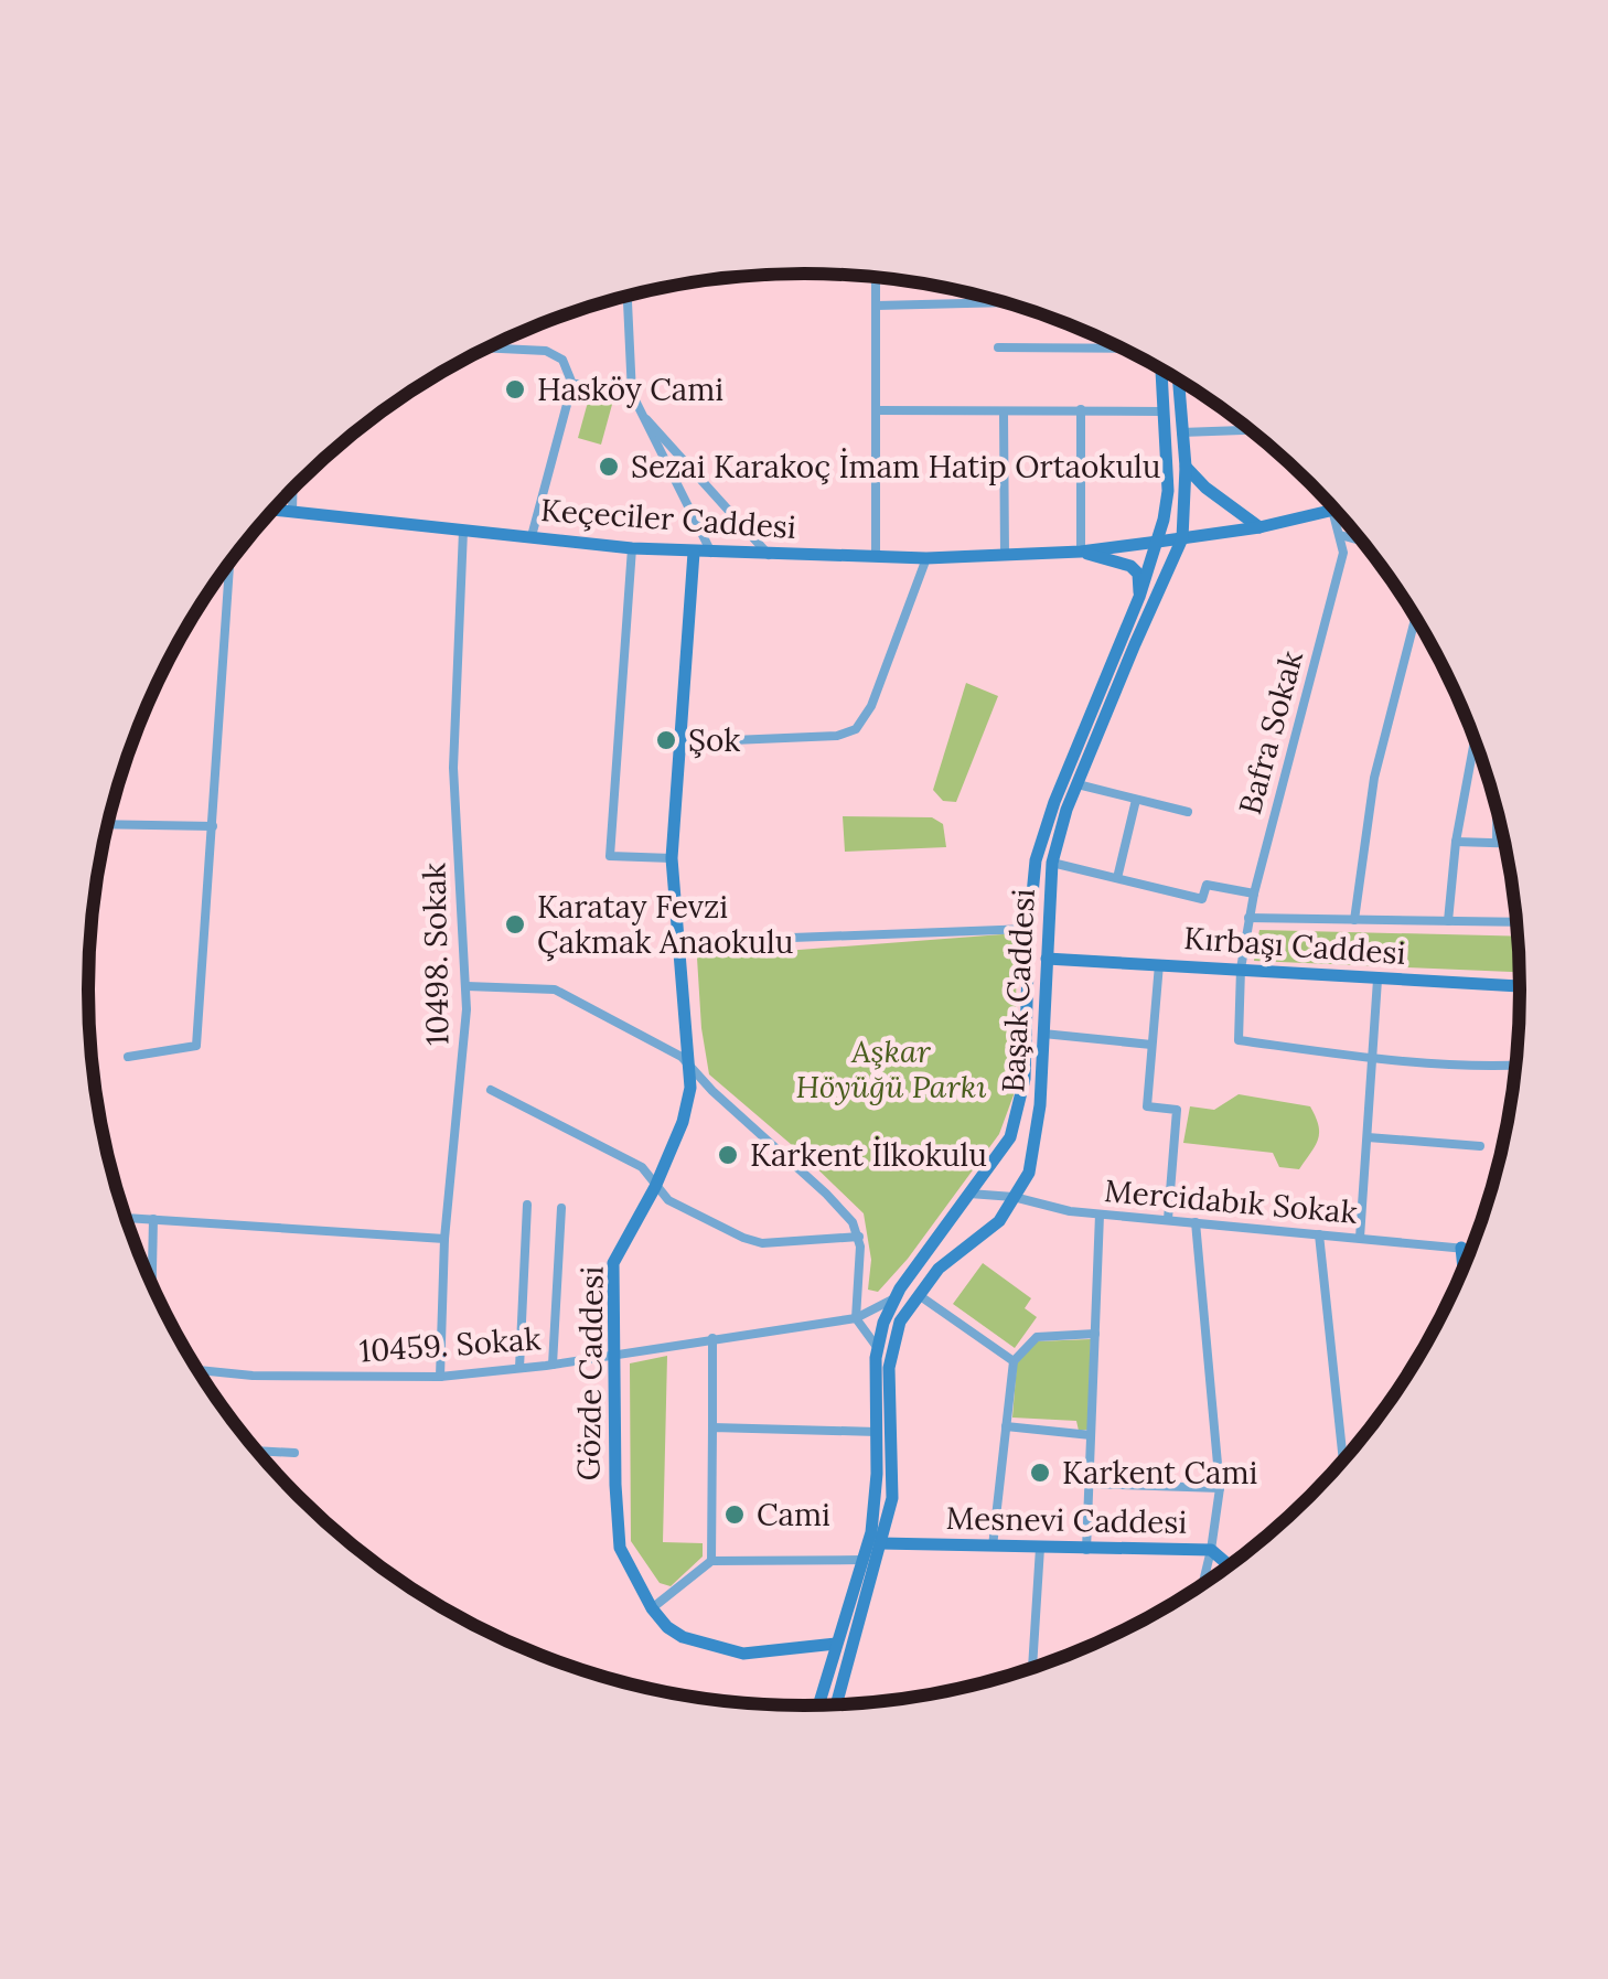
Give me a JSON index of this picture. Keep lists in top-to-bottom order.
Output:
{
  "streets": {
    "street": [
      "Keçeciler Caddesi",
      "Bafra Sokak",
      "Kırbaşı Caddesi",
      "10498. Sokak",
      "Başak Caddesi",
      "Mercidabık Sokak",
      "10459. Sokak",
      "Gözde Caddesi",
      "Mesnevi Caddesi"
    ]
  },
  "crossings": [
    ["Keçeciler Caddesi", "10498. Sokak"],
    ["Keçeciler Caddesi", "Başak Caddesi"],
    ["Keçeciler Caddesi", "Gözde Caddesi"],
    ["Bafra Sokak", "Kırbaşı Caddesi"],
    ["Kırbaşı Caddesi", "Başak Caddesi"],
    ["10498. Sokak", "10459. Sokak"],
    ["Başak Caddesi", "Mercidabık Sokak"],
    ["Başak Caddesi", "10459. Sokak"],
    ["Başak Caddesi", "Gözde Caddesi"],
    ["Başak Caddesi", "Mesnevi Caddesi"],
    ["10459. Sokak", "Gözde Caddesi"]
  ],
  "parks": ["Aşkar Höyüğü Parkı"],
  "places": [
    "Hasköy Cami",
    "Sezai Karakoç İmam Hatip Ortaokulu",
    "Şok",
    "Karatay Fevzi Çakmak Anaokulu",
    "Karkent İlkokulu",
    "Karkent Cami",
    "Cami"
  ]
}
